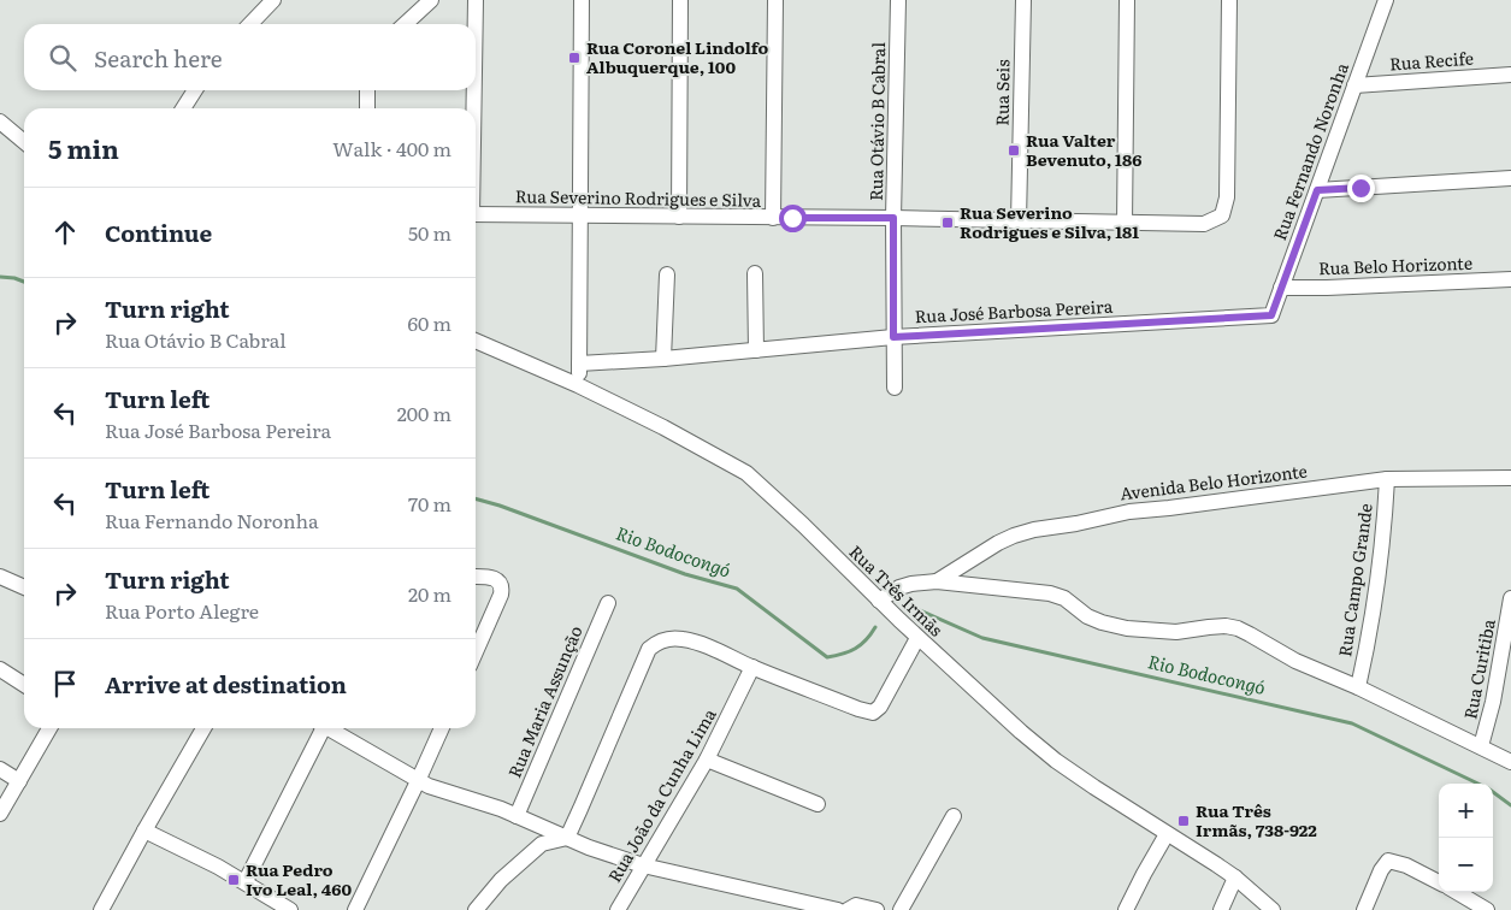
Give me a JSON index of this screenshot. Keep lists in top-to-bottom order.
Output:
{
  "streets": {
    "street": [
      "Rua Recife",
      "Rua Seis",
      "Rua Otávio B Cabral",
      "Rua Fernando Noronha",
      "Rua Severino Rodrigues e Silva",
      "Rua Belo Horizonte",
      "Rua José Barbosa Pereira",
      "Avenida Belo Horizonte",
      "Rua Campo Grande",
      "Rua Três Irmãs",
      "Rua Curitiba",
      "Rua Maria Assunção",
      "Rua João da Cunha Lima"
    ]
  },
  "crossings": [
    ["Rua Recife", "Rua Fernando Noronha"],
    ["Rua Seis", "Rua Severino Rodrigues e Silva"],
    ["Rua Otávio B Cabral", "Rua Severino Rodrigues e Silva"],
    ["Rua Otávio B Cabral", "Rua José Barbosa Pereira"],
    ["Rua Fernando Noronha", "Rua Belo Horizonte"],
    ["Rua Fernando Noronha", "Rua José Barbosa Pereira"],
    ["Avenida Belo Horizonte", "Rua Campo Grande"]
  ],
  "water": ["Rio Bodocongó"],
  "places": {
    "transit": [
      "Rua Coronel Lindolfo Albuquerque, 100",
      "Rua Valter Bevenuto, 186",
      "Rua Severino Rodrigues e Silva, 181",
      "Rua Três Irmãs, 738-922",
      "Rua Pedro Ivo Leal, 460"
    ]
  },
  "page": {
    "search": "Search here",
    "heading": ["5 min", "Walk · 400 m"],
    "list": [
      ["Continue", "50 m"],
      ["Turn right", "Rua Otávio B Cabral", "60 m"],
      ["Turn left", "Rua José Barbosa Pereira", "200 m"],
      ["Turn left", "Rua Fernando Noronha", "70 m"],
      ["Turn right", "Rua Porto Alegre", "20 m"],
      "Arrive at destination"
    ],
    "map_buttons": ["+", "−"]
  }
}
